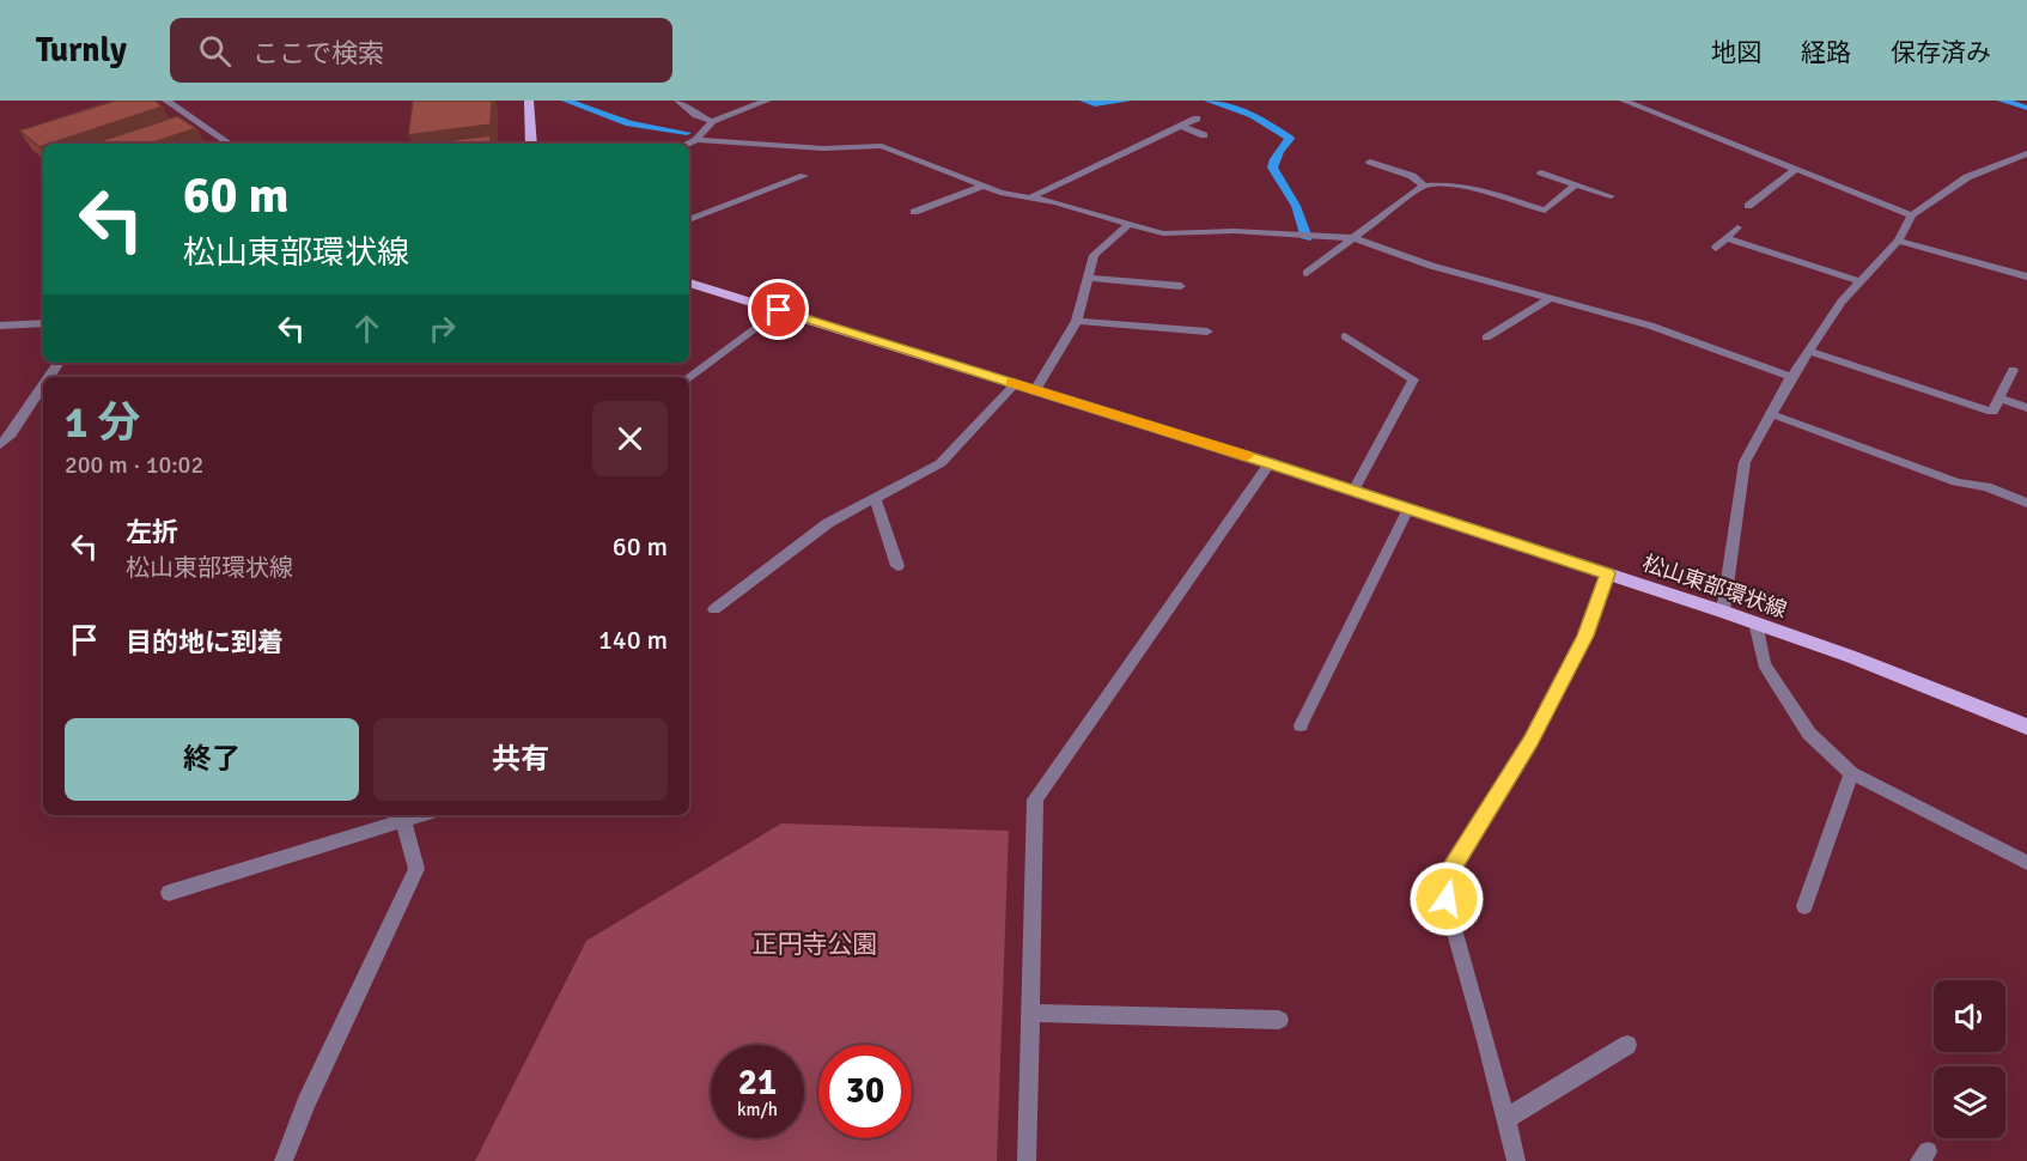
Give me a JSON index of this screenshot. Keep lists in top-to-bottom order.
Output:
{
  "streets": {
    "main road": ["松山東部環状線"]
  },
  "parks": ["正円寺公園"],
  "page": {
    "header": "Turnly",
    "search": "ここで検索",
    "nav": ["地図", "経路", "保存済み"],
    "turn": ["60 m", "松山東部環状線"],
    "heading": ["1 分", "200 m · 10:02"],
    "list": [
      {
        "name": "左折",
        "note": "松山東部環状線",
        "value": "60 m"
      },
      {
        "name": "目的地に到着",
        "value": "140 m"
      }
    ],
    "buttons": ["終了", "共有"],
    "speed": "21 km/h",
    "limit": "30"
  }
}
